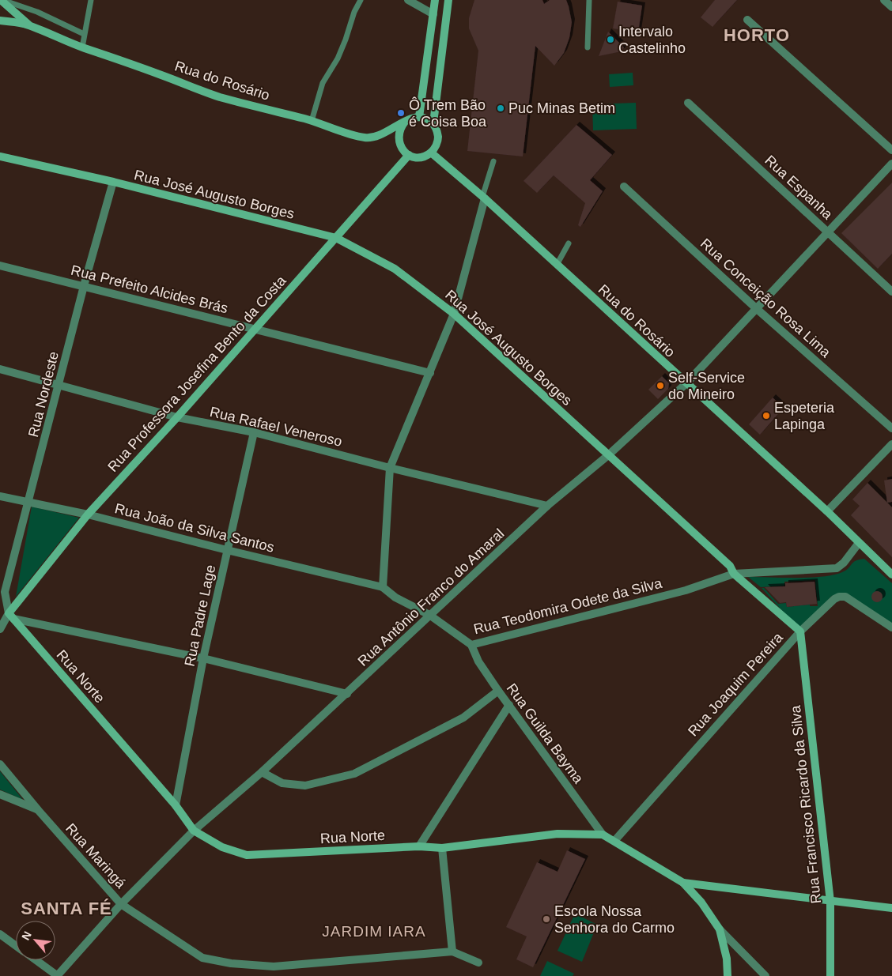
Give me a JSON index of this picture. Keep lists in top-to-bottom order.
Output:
{
  "streets": {
    "street": [
      "Rua do Rosário",
      "Rua Espanha",
      "Rua José Augusto Borges",
      "Rua Prefeito Alcides Brás",
      "Rua Conceição Rosa Lima",
      "Rua Professora Josefina Bento da Costa",
      "Rua Nordeste",
      "Rua Rafael Veneroso",
      "Rua João da Silva Santos",
      "Rua Antônio Franco do Amaral",
      "Rua Teodomira Odete da Silva",
      "Rua Padre Lage",
      "Rua Norte",
      "Rua Joaquim Pereira",
      "Rua Guilda Bayma",
      "Rua Francisco Ricardo da Silva",
      "Rua Maringá"
    ]
  },
  "crossings": [
    ["Rua do Rosário", "Rua Professora Josefina Bento da Costa"],
    ["Rua do Rosário", "Rua Antônio Franco do Amaral"],
    ["Rua do Rosário", "Rua Teodomira Odete da Silva"],
    ["Rua Espanha", "Rua Antônio Franco do Amaral"],
    ["Rua José Augusto Borges", "Rua Professora Josefina Bento da Costa"],
    ["Rua José Augusto Borges", "Rua Nordeste"],
    ["Rua José Augusto Borges", "Rua Antônio Franco do Amaral"],
    ["Rua José Augusto Borges", "Rua Teodomira Odete da Silva"],
    ["Rua José Augusto Borges", "Rua Joaquim Pereira"],
    ["Rua José Augusto Borges", "Rua Francisco Ricardo da Silva"],
    ["Rua Prefeito Alcides Brás", "Rua Professora Josefina Bento da Costa"],
    ["Rua Prefeito Alcides Brás", "Rua Nordeste"],
    ["Rua Conceição Rosa Lima", "Rua Antônio Franco do Amaral"],
    ["Rua Professora Josefina Bento da Costa", "Rua Nordeste"],
    ["Rua Professora Josefina Bento da Costa", "Rua Rafael Veneroso"],
    ["Rua Professora Josefina Bento da Costa", "Rua João da Silva Santos"],
    ["Rua Professora Josefina Bento da Costa", "Rua Norte"],
    ["Rua Nordeste", "Rua Rafael Veneroso"],
    ["Rua Nordeste", "Rua João da Silva Santos"],
    ["Rua Nordeste", "Rua Norte"],
    ["Rua Rafael Veneroso", "Rua Antônio Franco do Amaral"],
    ["Rua Rafael Veneroso", "Rua Padre Lage"],
    ["Rua João da Silva Santos", "Rua Teodomira Odete da Silva"],
    ["Rua João da Silva Santos", "Rua Padre Lage"],
    ["Rua Antônio Franco do Amaral", "Rua Teodomira Odete da Silva"],
    ["Rua Antônio Franco do Amaral", "Rua Norte"],
    ["Rua Antônio Franco do Amaral", "Rua Maringá"],
    ["Rua Teodomira Odete da Silva", "Rua Guilda Bayma"],
    ["Rua Padre Lage", "Rua Norte"],
    ["Rua Norte", "Rua Joaquim Pereira"],
    ["Rua Norte", "Rua Guilda Bayma"],
    ["Rua Joaquim Pereira", "Rua Francisco Ricardo da Silva"]
  ],
  "districts": ["HORTO", "SANTA FÉ", "JARDIM IARA"],
  "places": [
    "Intervalo Castelinho",
    "Puc Minas Betim",
    "Ô Trem Bão é Coisa Boa",
    "Self-Service do Mineiro",
    "Espeteria Lapinga",
    "Escola Nossa Senhora do Carmo"
  ],
  "north": "top left"
}
